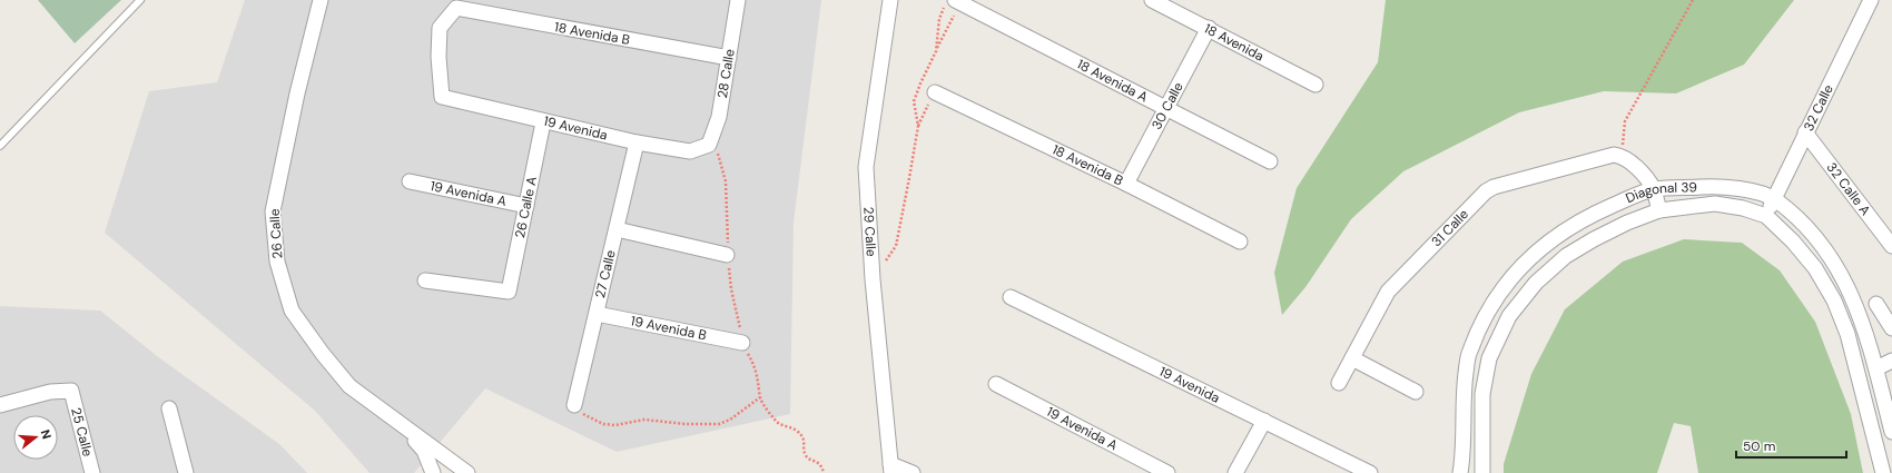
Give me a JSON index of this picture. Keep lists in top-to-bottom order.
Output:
{
  "streets": {
    "street": [
      "18 Avenida B",
      "18 Avenida",
      "28 Calle",
      "18 Avenida A",
      "30 Calle",
      "32 Calle",
      "19 Avenida",
      "32 Calle A",
      "19 Avenida A",
      "Diagonal 39",
      "26 Calle A",
      "31 Calle",
      "29 Calle",
      "26 Calle",
      "27 Calle",
      "19 Avenida B",
      "25 Calle"
    ]
  },
  "crossings": [
    ["18 Avenida B", "28 Calle"],
    ["18 Avenida B", "30 Calle"],
    ["18 Avenida B", "19 Avenida"],
    ["18 Avenida", "30 Calle"],
    ["28 Calle", "19 Avenida"],
    ["18 Avenida A", "30 Calle"],
    ["32 Calle", "32 Calle A"],
    ["32 Calle", "Diagonal 39"],
    ["19 Avenida", "26 Calle A"],
    ["19 Avenida", "27 Calle"],
    ["19 Avenida A", "26 Calle A"],
    ["27 Calle", "19 Avenida B"]
  ],
  "scale_bar": "50 m",
  "north": "right"
}
